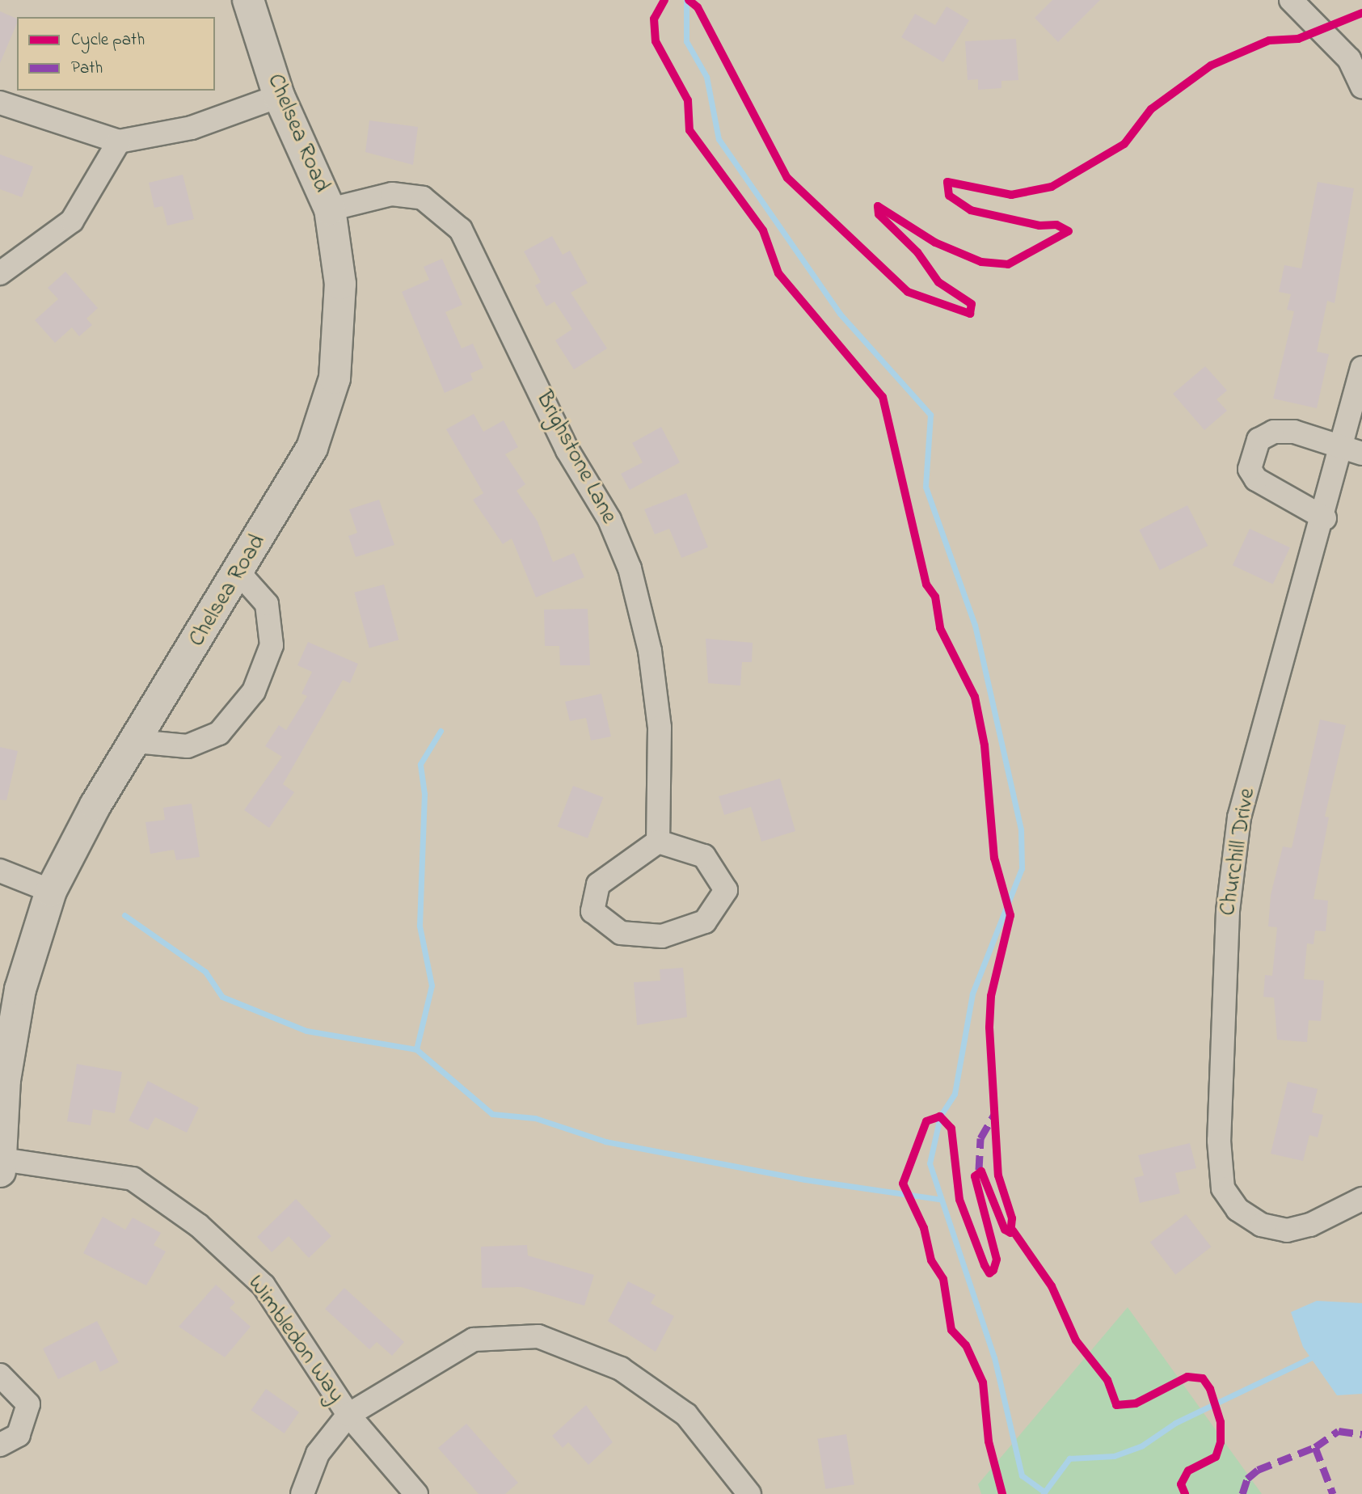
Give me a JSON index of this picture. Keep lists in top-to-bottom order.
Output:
{
  "streets": {
    "street": [
      "Chelsea Road",
      "Brighstone Lane",
      "Churchill Drive",
      "Wimbledon Way"
    ]
  },
  "crossings": [
    ["Chelsea Road", "Brighstone Lane"],
    ["Chelsea Road", "Wimbledon Way"]
  ],
  "legend": ["Cycle path", "Path"]
}
